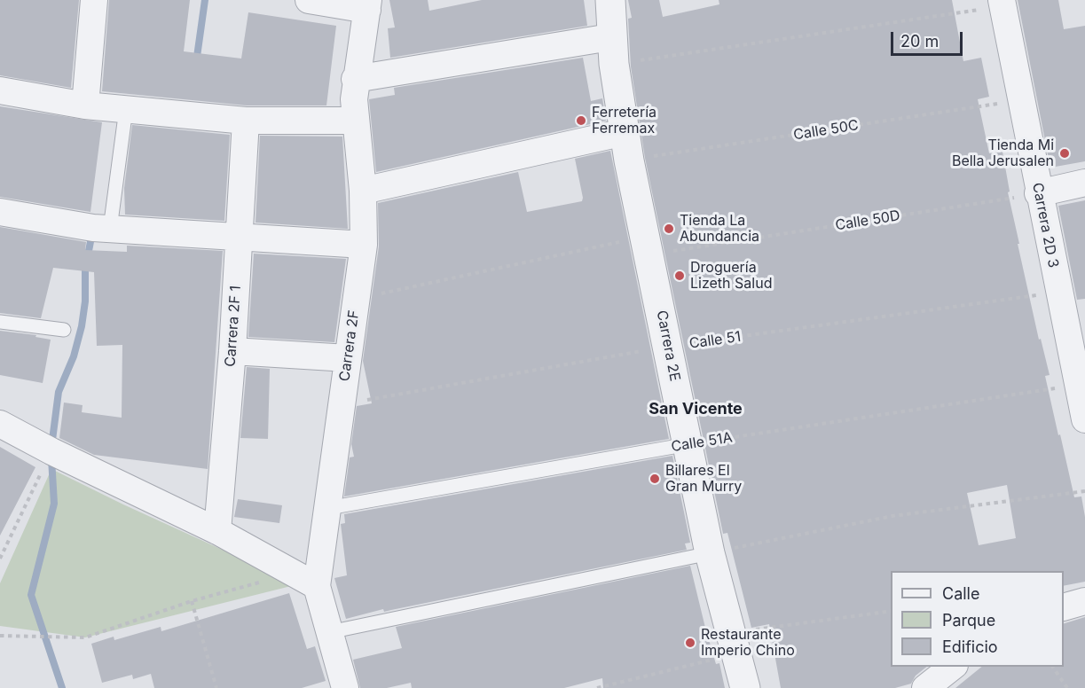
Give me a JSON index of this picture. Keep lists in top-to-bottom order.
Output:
{
  "streets": {
    "street": [
      "Carrera 2D 3",
      "Carrera 2F 1",
      "Carrera 2F",
      "Carrera 2E"
    ],
    "lane": ["Calle 51A"],
    "path": ["Calle 50C", "Calle 50D", "Calle 51"]
  },
  "crossings": [
    ["Calle 50C", "Carrera 2D 3"],
    ["Calle 50C", "Carrera 2E"],
    ["Calle 50D", "Carrera 2D 3"],
    ["Calle 50D", "Carrera 2F"],
    ["Calle 50D", "Carrera 2E"],
    ["Carrera 2D 3", "Calle 51"],
    ["Carrera 2D 3", "Calle 51A"],
    ["Calle 51", "Carrera 2F"],
    ["Calle 51", "Carrera 2E"],
    ["Carrera 2F", "Calle 51A"],
    ["Carrera 2E", "Calle 51A"]
  ],
  "districts": ["San Vicente"],
  "places": [
    "Ferretería Ferremax",
    "Tienda Mi Bella Jerusalen",
    "Tienda La Abundancia",
    "Droguería Lizeth Salud",
    "Billares El Gran Murry",
    "Restaurante Imperio Chino"
  ],
  "legend": ["Calle", "Parque", "Edificio"],
  "scale_bar": "20 m"
}
